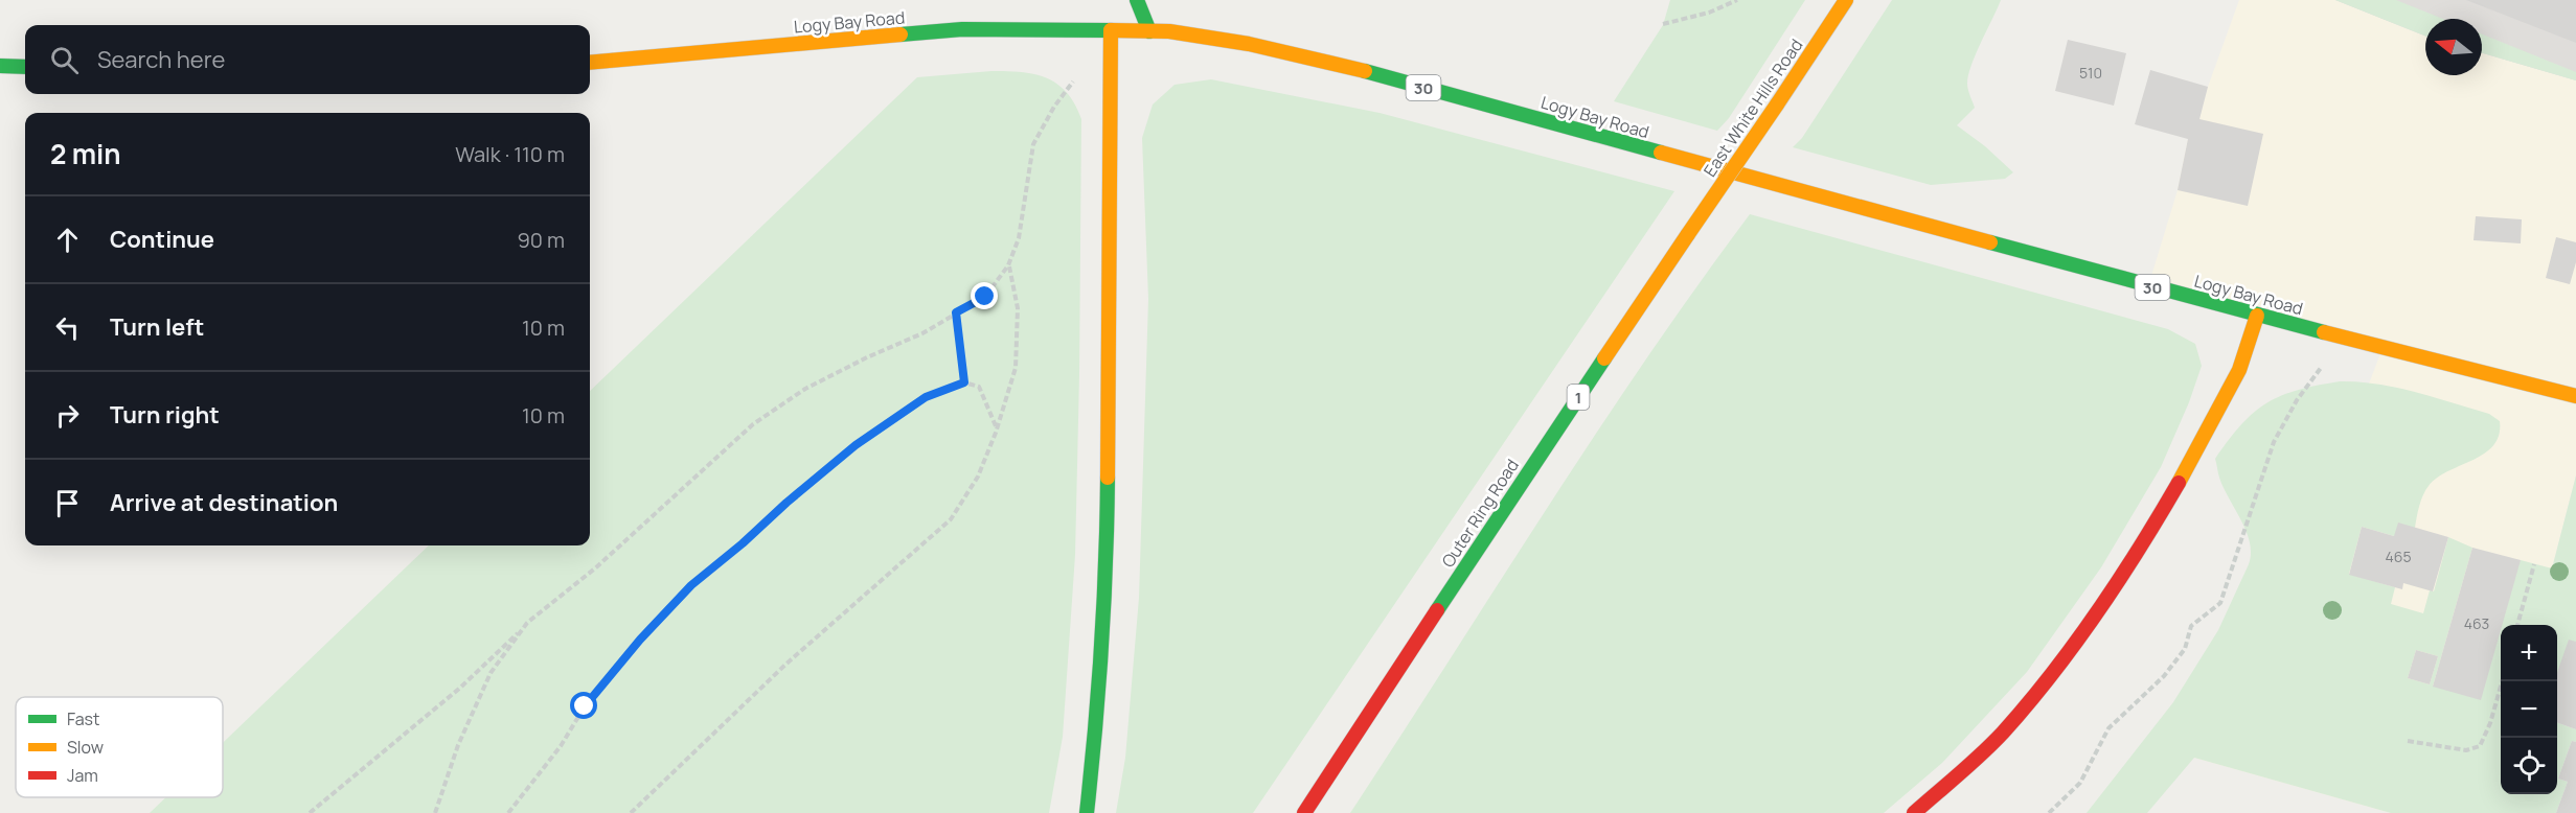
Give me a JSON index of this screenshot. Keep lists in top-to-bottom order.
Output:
{
  "streets": {
    "main road": [
      "Logy Bay Road",
      "30",
      "East White Hills Road",
      "1",
      "Outer Ring Road"
    ]
  },
  "crossings": [
    ["East White Hills Road", "Outer Ring Road"]
  ],
  "house_numbers": ["510", "465", "463"],
  "legend": ["Fast", "Slow", "Jam"],
  "north": "left",
  "page": {
    "search": "Search here",
    "heading": ["2 min", "Walk · 110 m"],
    "list": [
      ["Continue", "90 m"],
      ["Turn left", "10 m"],
      ["Turn right", "10 m"],
      "Arrive at destination"
    ],
    "map_buttons": ["+", "−"]
  }
}
